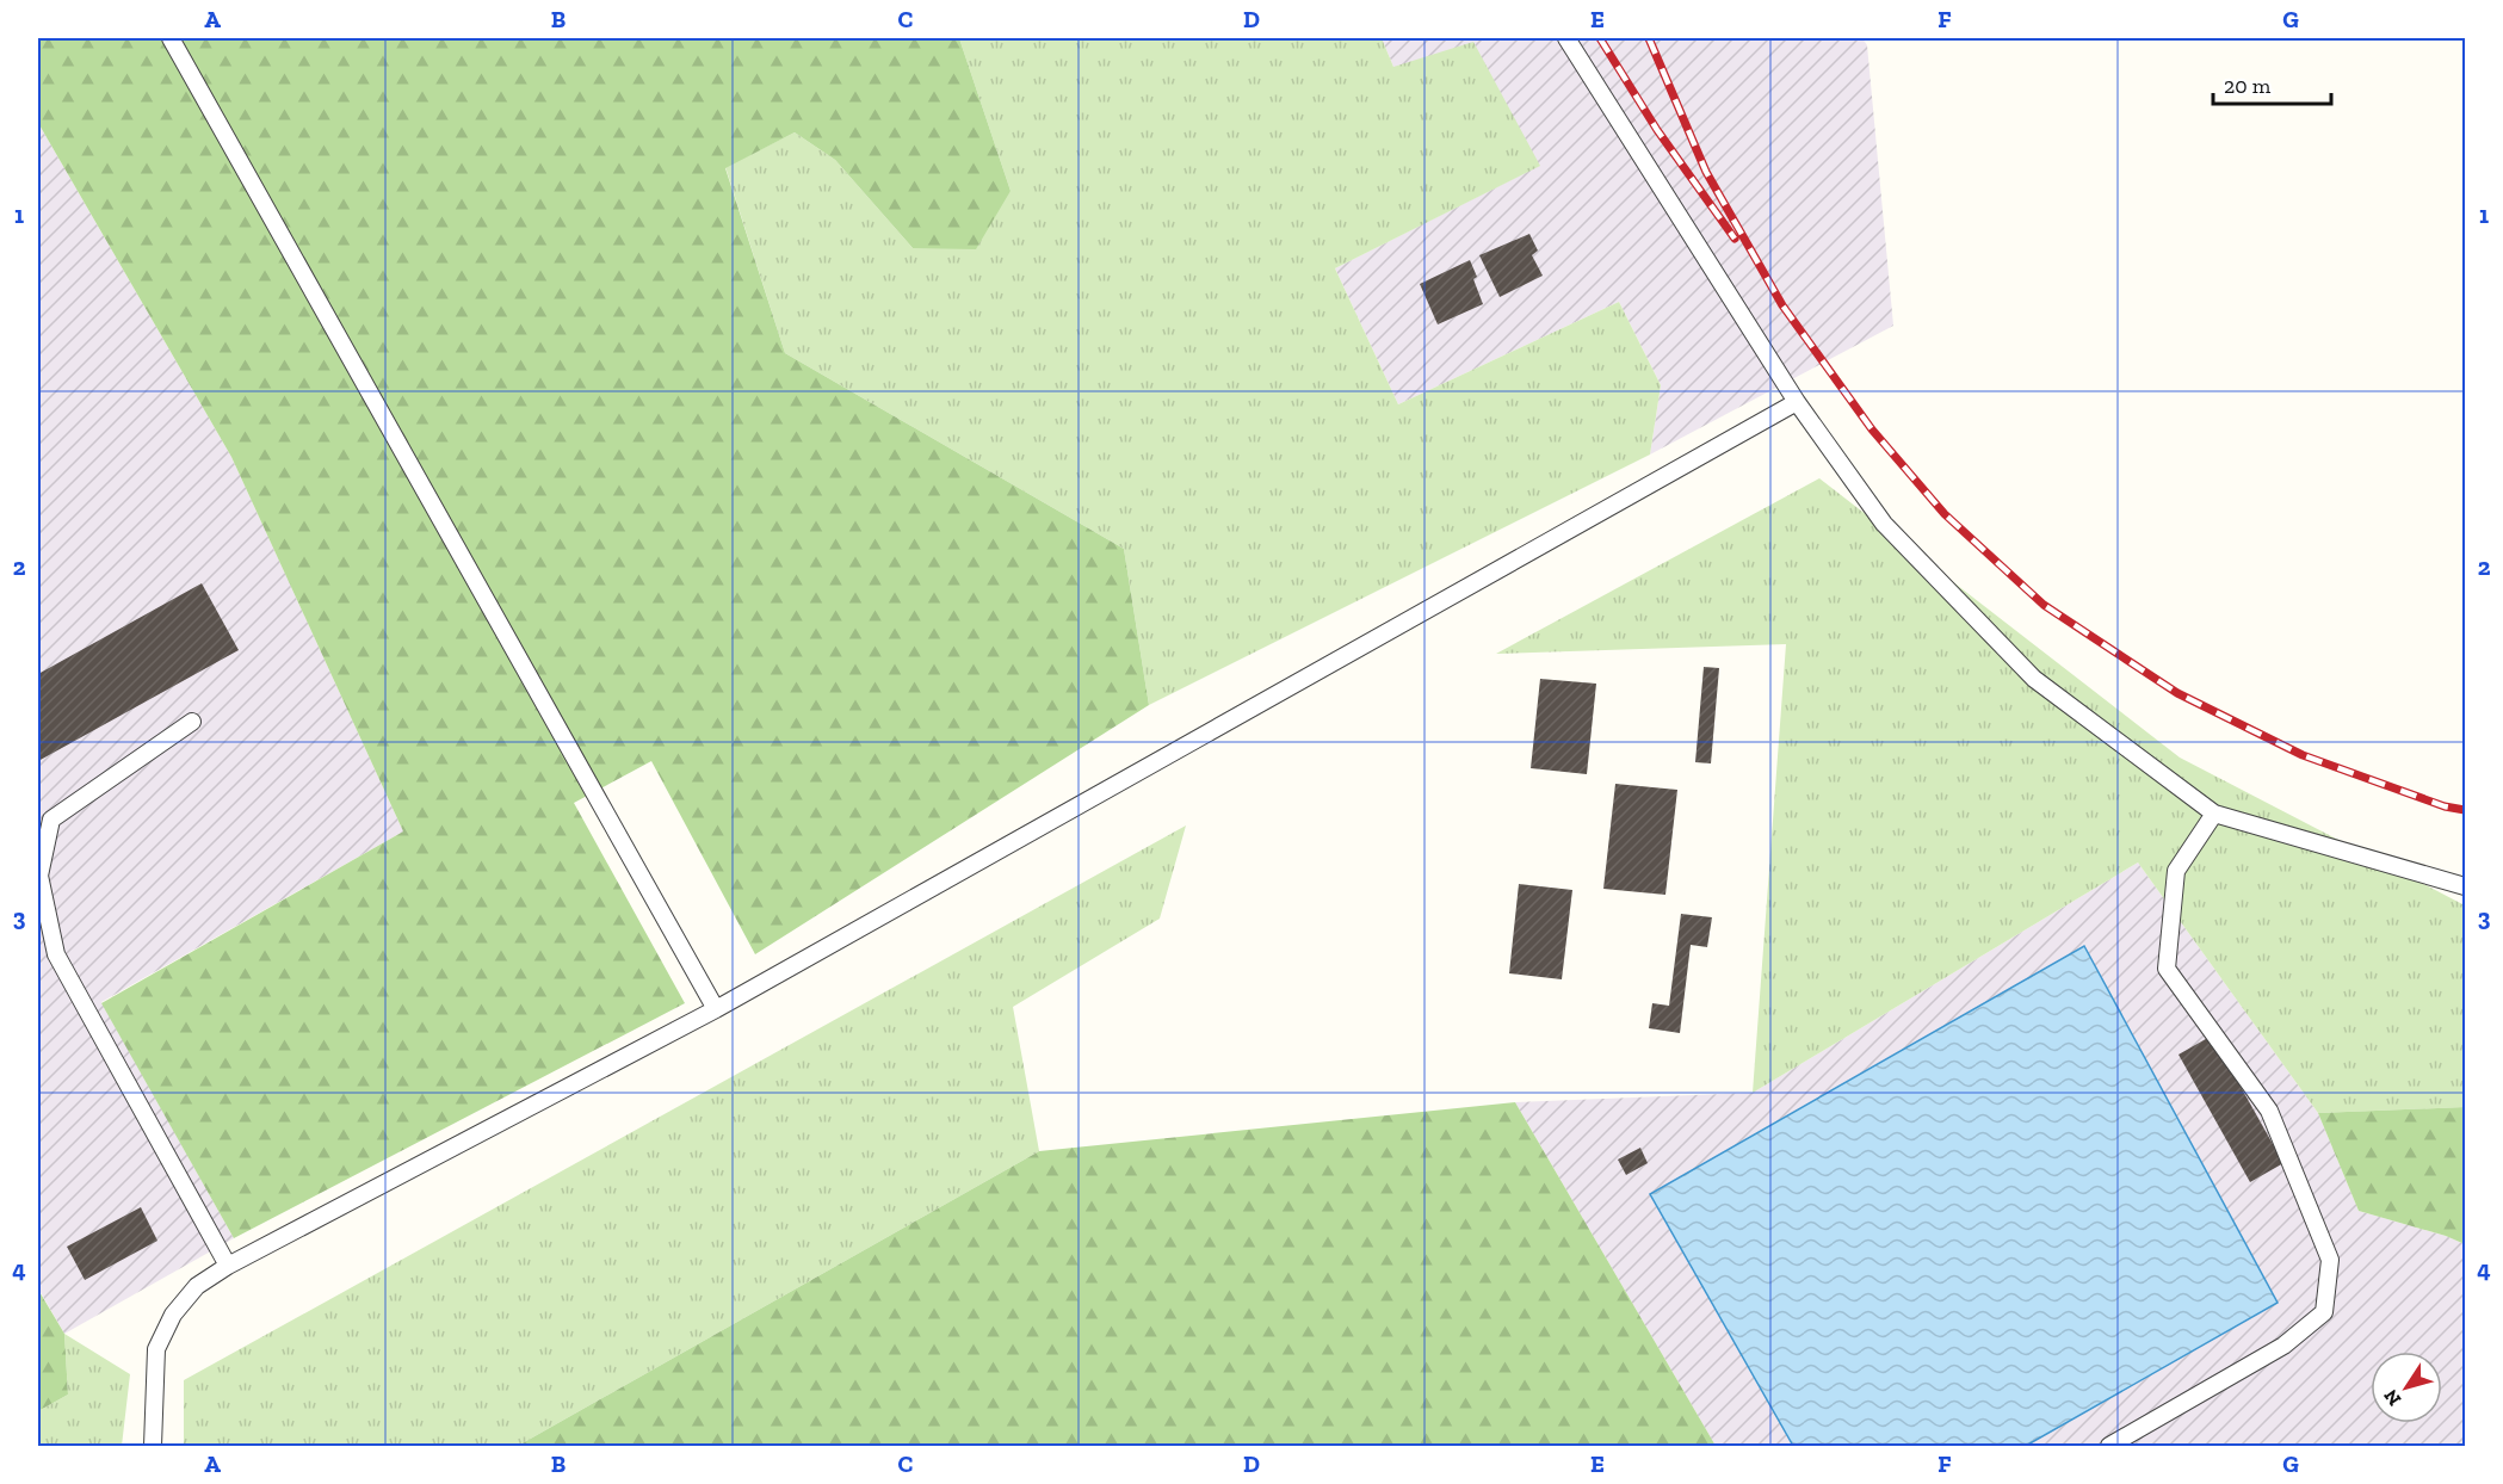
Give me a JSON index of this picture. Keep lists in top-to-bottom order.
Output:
{
  "scale_bar": "20 m",
  "north": "bottom left",
  "grid": {
    "columns": [
      "A",
      "B",
      "C",
      "D",
      "E",
      "F",
      "G"
    ],
    "rows": [
      "1",
      "2",
      "3",
      "4"
    ]
  }
}
